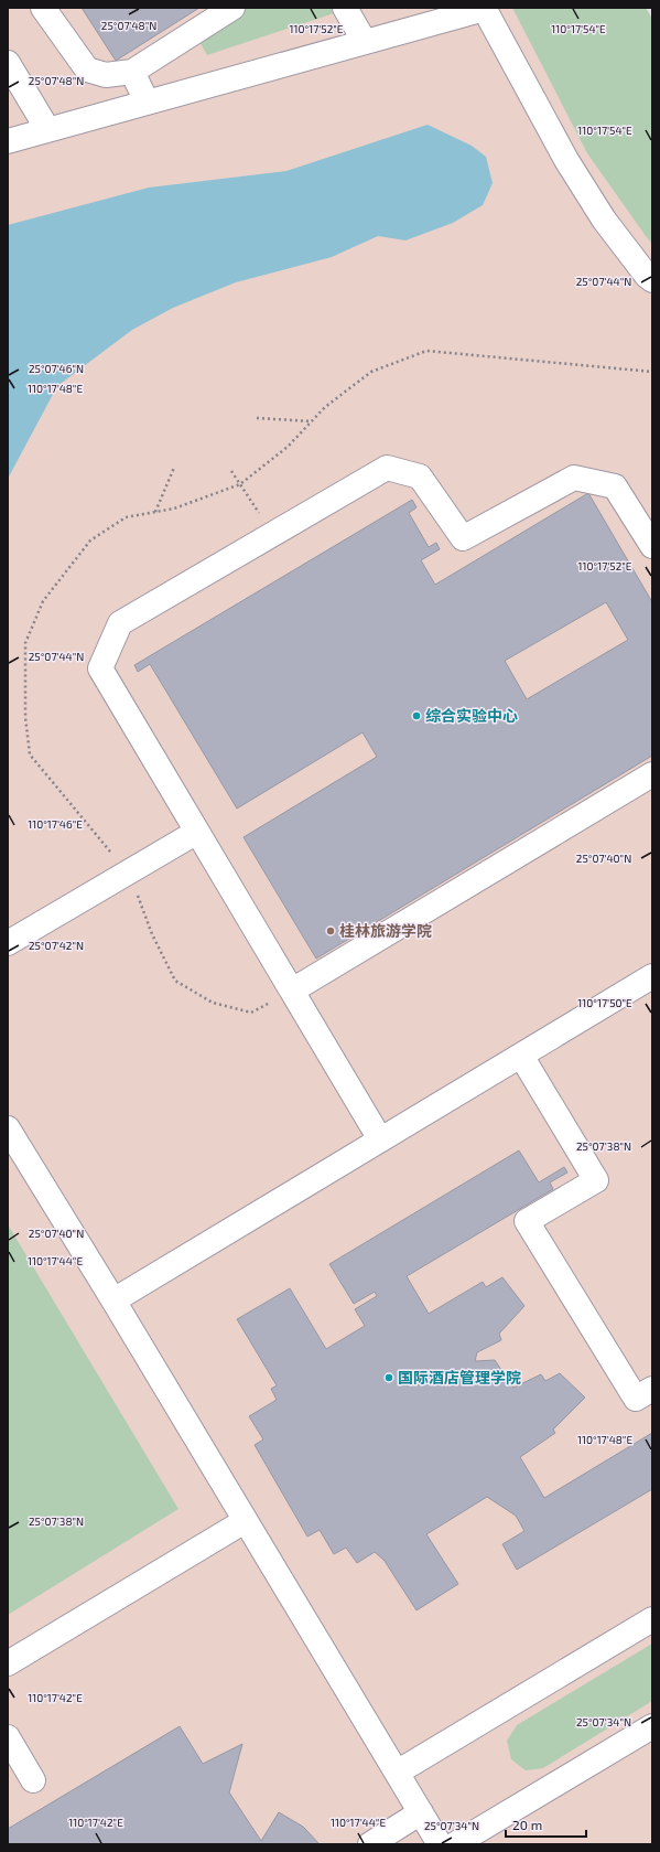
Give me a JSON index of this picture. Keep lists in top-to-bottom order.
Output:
{
  "places": ["综合实验中心", "桂林旅游学院", "国际酒店管理学院"],
  "scale_bar": "20 m",
  "coordinates": [
    "25°07'48\"N",
    "110°17'54\"E",
    "110°17'52\"E",
    "25°07'44\"N",
    "25°07'46\"N",
    "110°17'48\"E",
    "110°17'46\"E",
    "25°07'40\"N",
    "25°07'42\"N",
    "110°17'50\"E",
    "25°07'38\"N",
    "110°17'44\"E",
    "110°17'42\"E",
    "25°07'34\"N"
  ]
}
